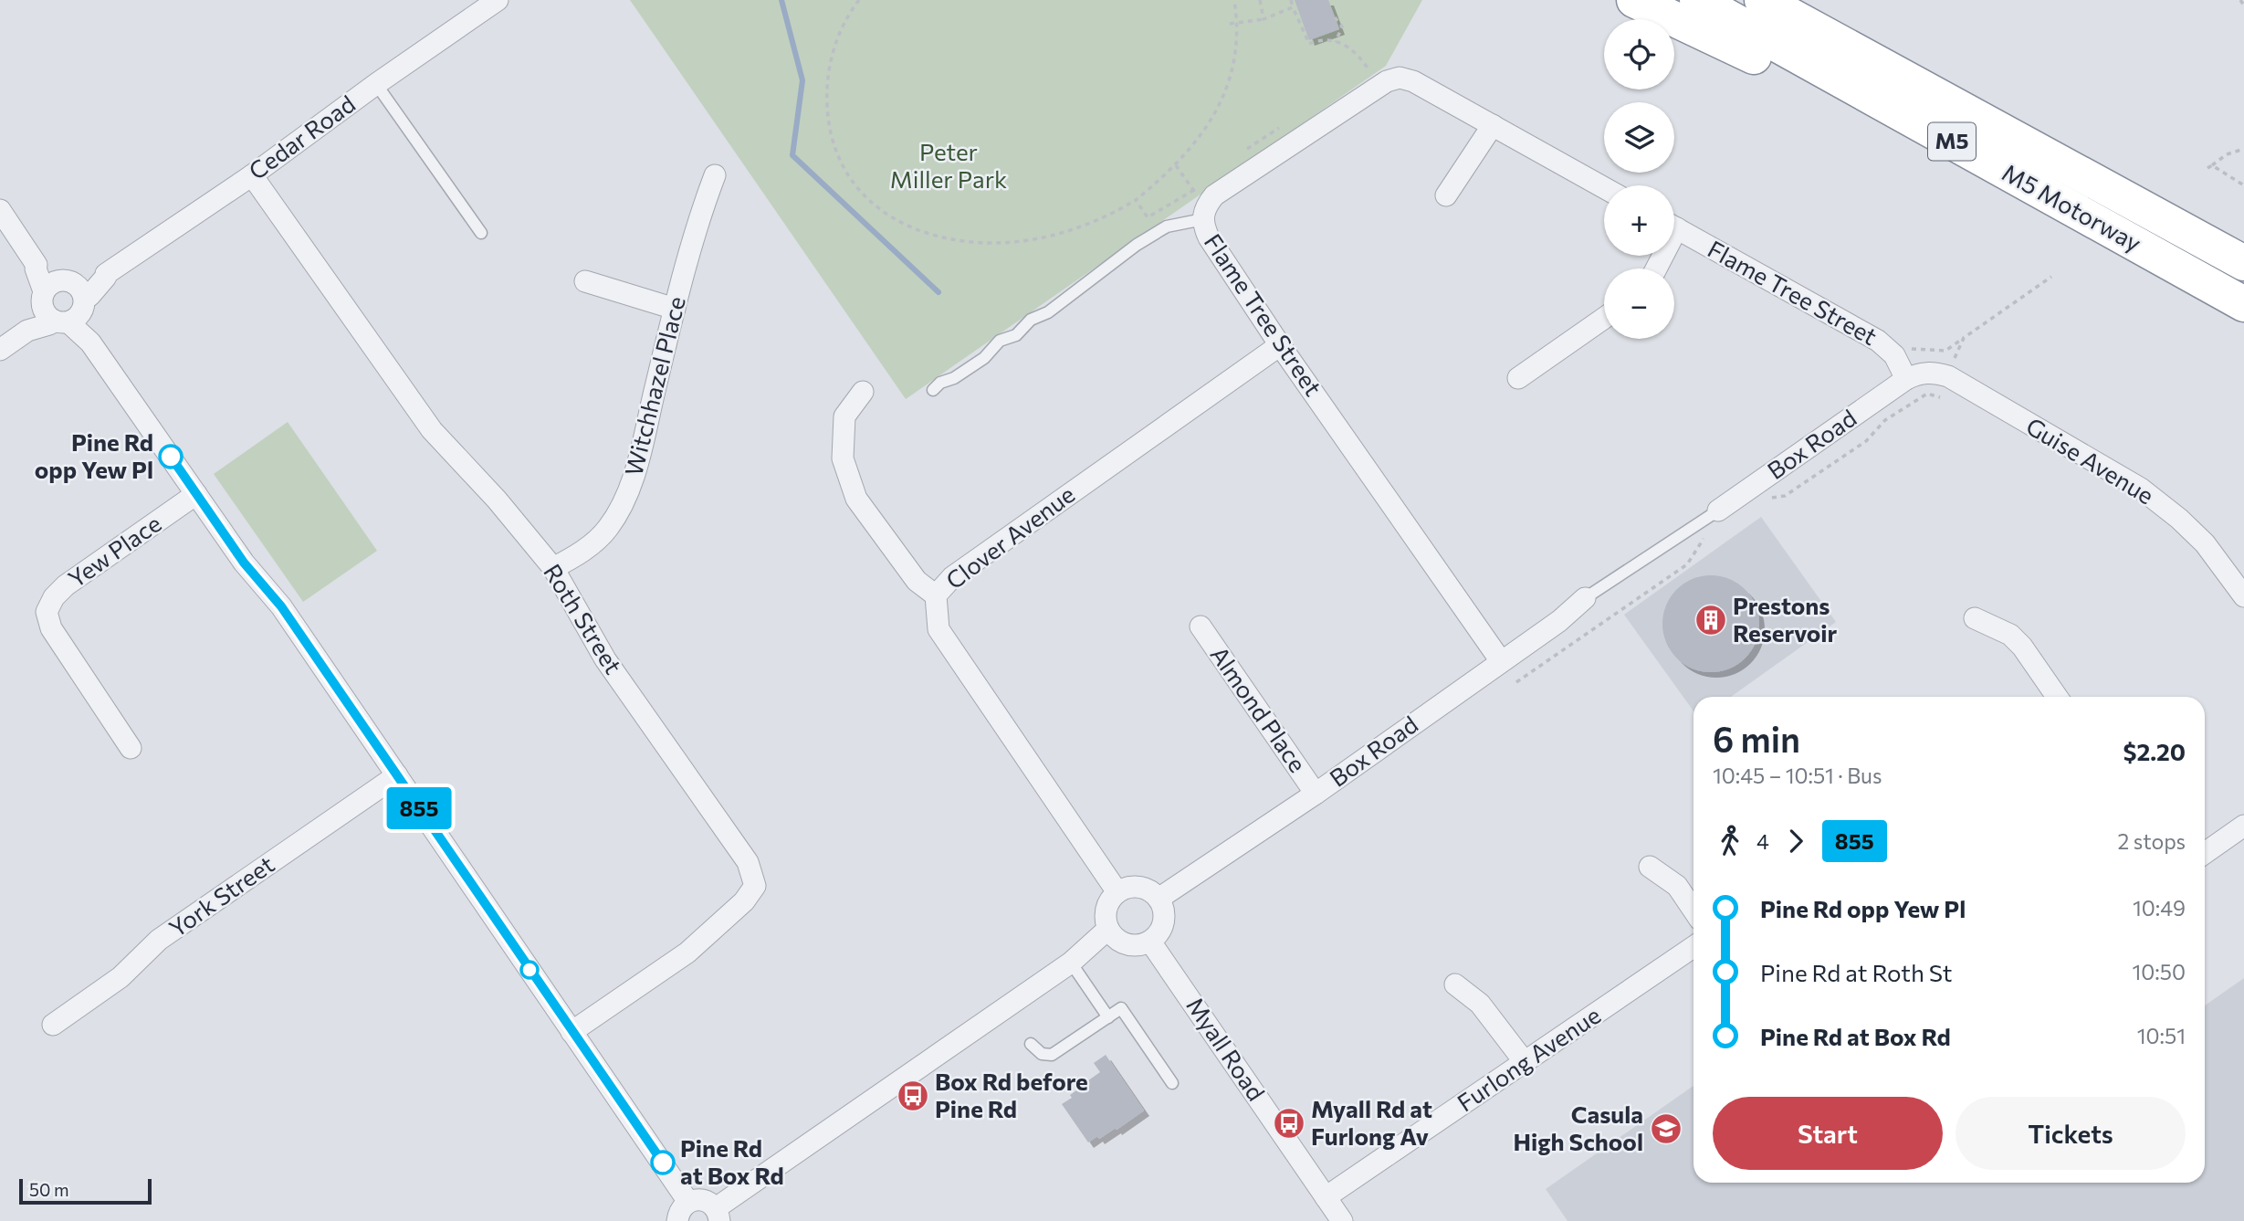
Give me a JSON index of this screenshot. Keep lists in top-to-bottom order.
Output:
{
  "streets": {
    "highway": ["M5", "M5 Motorway"],
    "street": [
      "Cedar Road",
      "Flame Tree Street",
      "Witchhazel Place",
      "Box Road",
      "Guise Avenue",
      "Clover Avenue",
      "Yew Place",
      "Roth Street",
      "Almond Place",
      "York Street",
      "Myall Road",
      "Furlong Avenue"
    ]
  },
  "crossings": [
    ["Cedar Road", "Roth Street"],
    ["Flame Tree Street", "Box Road"],
    ["Flame Tree Street", "Guise Avenue"],
    ["Flame Tree Street", "Clover Avenue"],
    ["Witchhazel Place", "Roth Street"],
    ["Box Road", "Guise Avenue"],
    ["Box Road", "Clover Avenue"],
    ["Box Road", "Almond Place"],
    ["Box Road", "Myall Road"],
    ["Clover Avenue", "Myall Road"],
    ["Myall Road", "Furlong Avenue"]
  ],
  "parks": ["Peter Miller Park"],
  "places": {
    "other": ["Pine Rd opp Yew Pl", "Pine Rd at Box Rd"],
    "building": ["Prestons Reservoir"],
    "bus stop": ["Box Rd before Pine Rd", "Myall Rd at Furlong Av"],
    "school or university": ["Casula High School"]
  },
  "lines": ["bus line 855"],
  "scale_bar": "50 m",
  "page": {
    "on_map": "855",
    "map_buttons": ["+", "−"],
    "heading": ["6 min", "10:45 – 10:51 · Bus", "$2.20"],
    "legs": ["4", "855", "2 stops"],
    "list": [
      {
        "name": "Pine Rd opp Yew Pl",
        "value": "10:49"
      },
      {
        "name": "Pine Rd at Roth St",
        "value": "10:50"
      },
      {
        "name": "Pine Rd at Box Rd",
        "value": "10:51"
      }
    ],
    "buttons": ["Start", "Tickets"],
    "scale": "50 m"
  }
}
